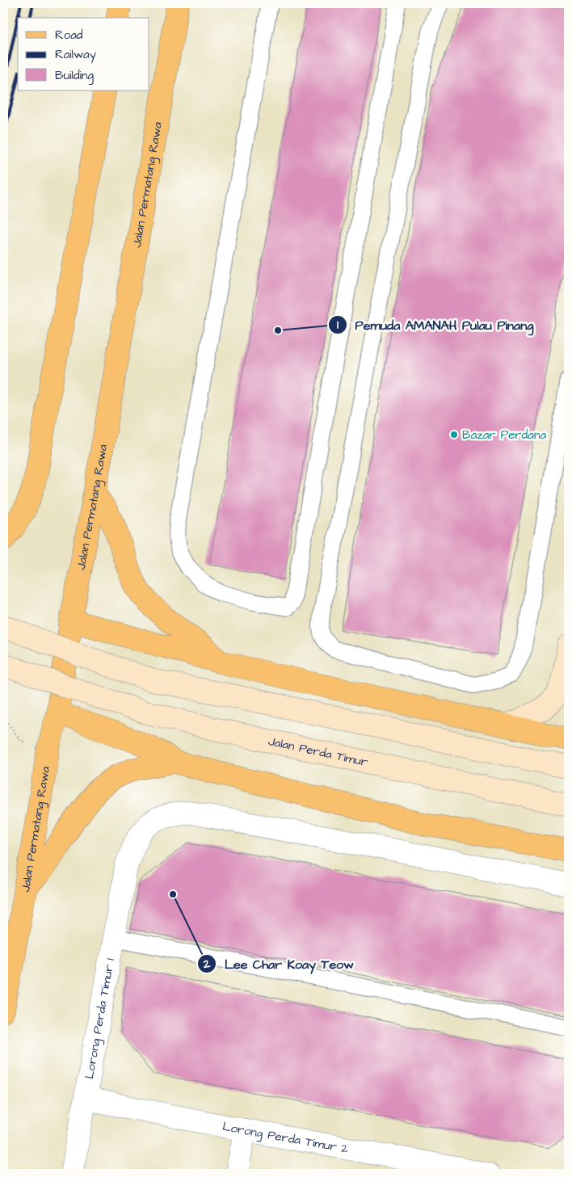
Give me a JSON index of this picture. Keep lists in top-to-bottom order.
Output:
{
  "streets": {
    "main road": ["Jalan Permatang Rawa"],
    "street": ["Jalan Perda Timur", "Lorong Perda Timur 1", "Lorong Perda Timur 2"]
  },
  "crossings": [
    ["Lorong Perda Timur 1", "Lorong Perda Timur 2"]
  ],
  "places": ["Pemuda AMANAH Pulau Pinang", "Bazar Perdana", "Lee Char Koay Teow"],
  "legend": ["Road", "Railway", "Building"]
}
